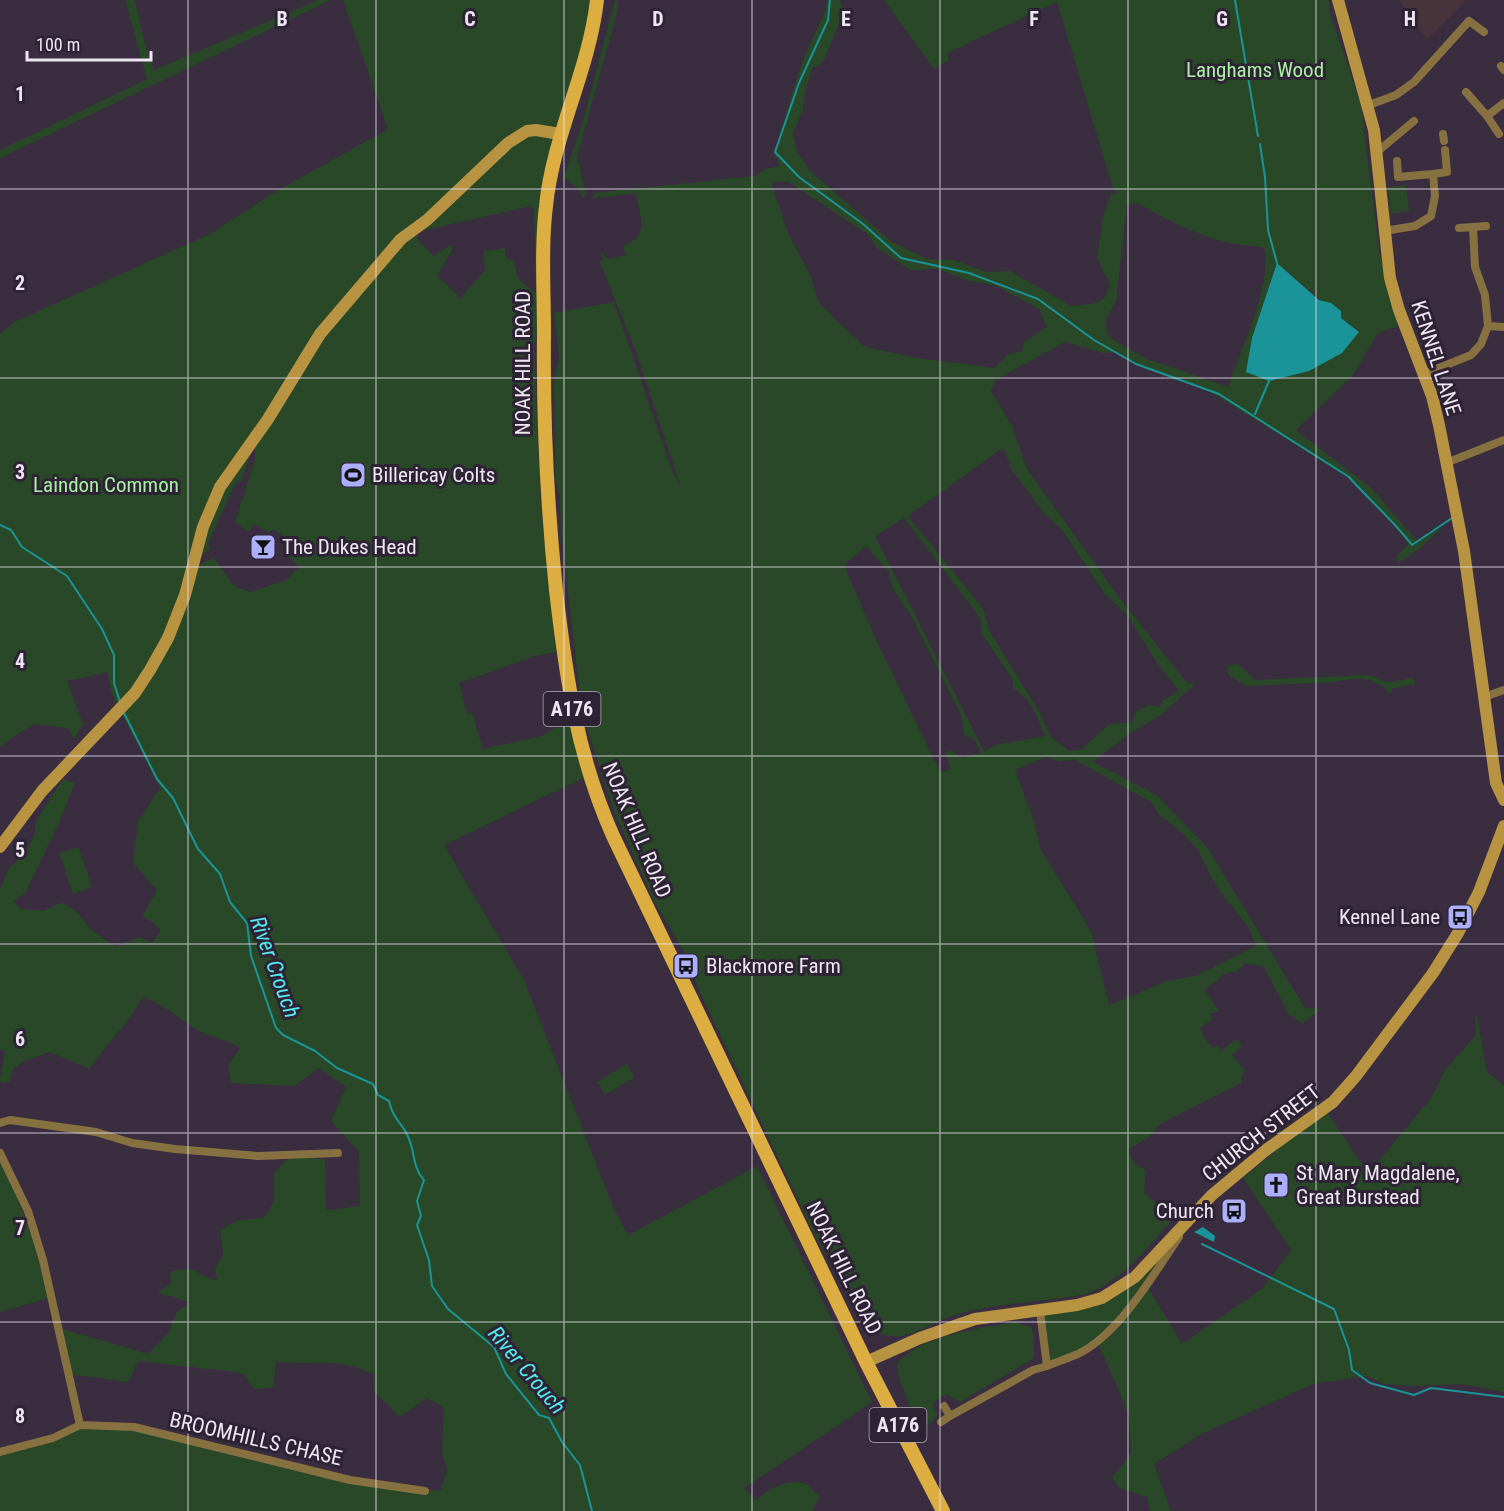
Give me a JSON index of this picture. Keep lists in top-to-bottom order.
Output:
{
  "streets": {
    "main road": ["NOAK HILL ROAD", "A176"],
    "street": ["KENNEL LANE", "CHURCH STREET", "BROOMHILLS CHASE"]
  },
  "crossings": [
    ["NOAK HILL ROAD", "CHURCH STREET"]
  ],
  "water": ["River Crouch"],
  "parks": ["Langhams Wood", "Laindon Common"],
  "places": {
    "sports": ["Billericay Colts"],
    "bar": ["The Dukes Head"],
    "bus stop": ["Kennel Lane", "Blackmore Farm", "Church"],
    "church": ["St Mary Magdalene, Great Burstead"]
  },
  "scale_bar": "100 m",
  "grid": {
    "columns": [
      "B",
      "C",
      "D",
      "E",
      "F",
      "G",
      "H"
    ],
    "rows": [
      "1",
      "2",
      "3",
      "4",
      "5",
      "6",
      "7",
      "8"
    ]
  }
}
